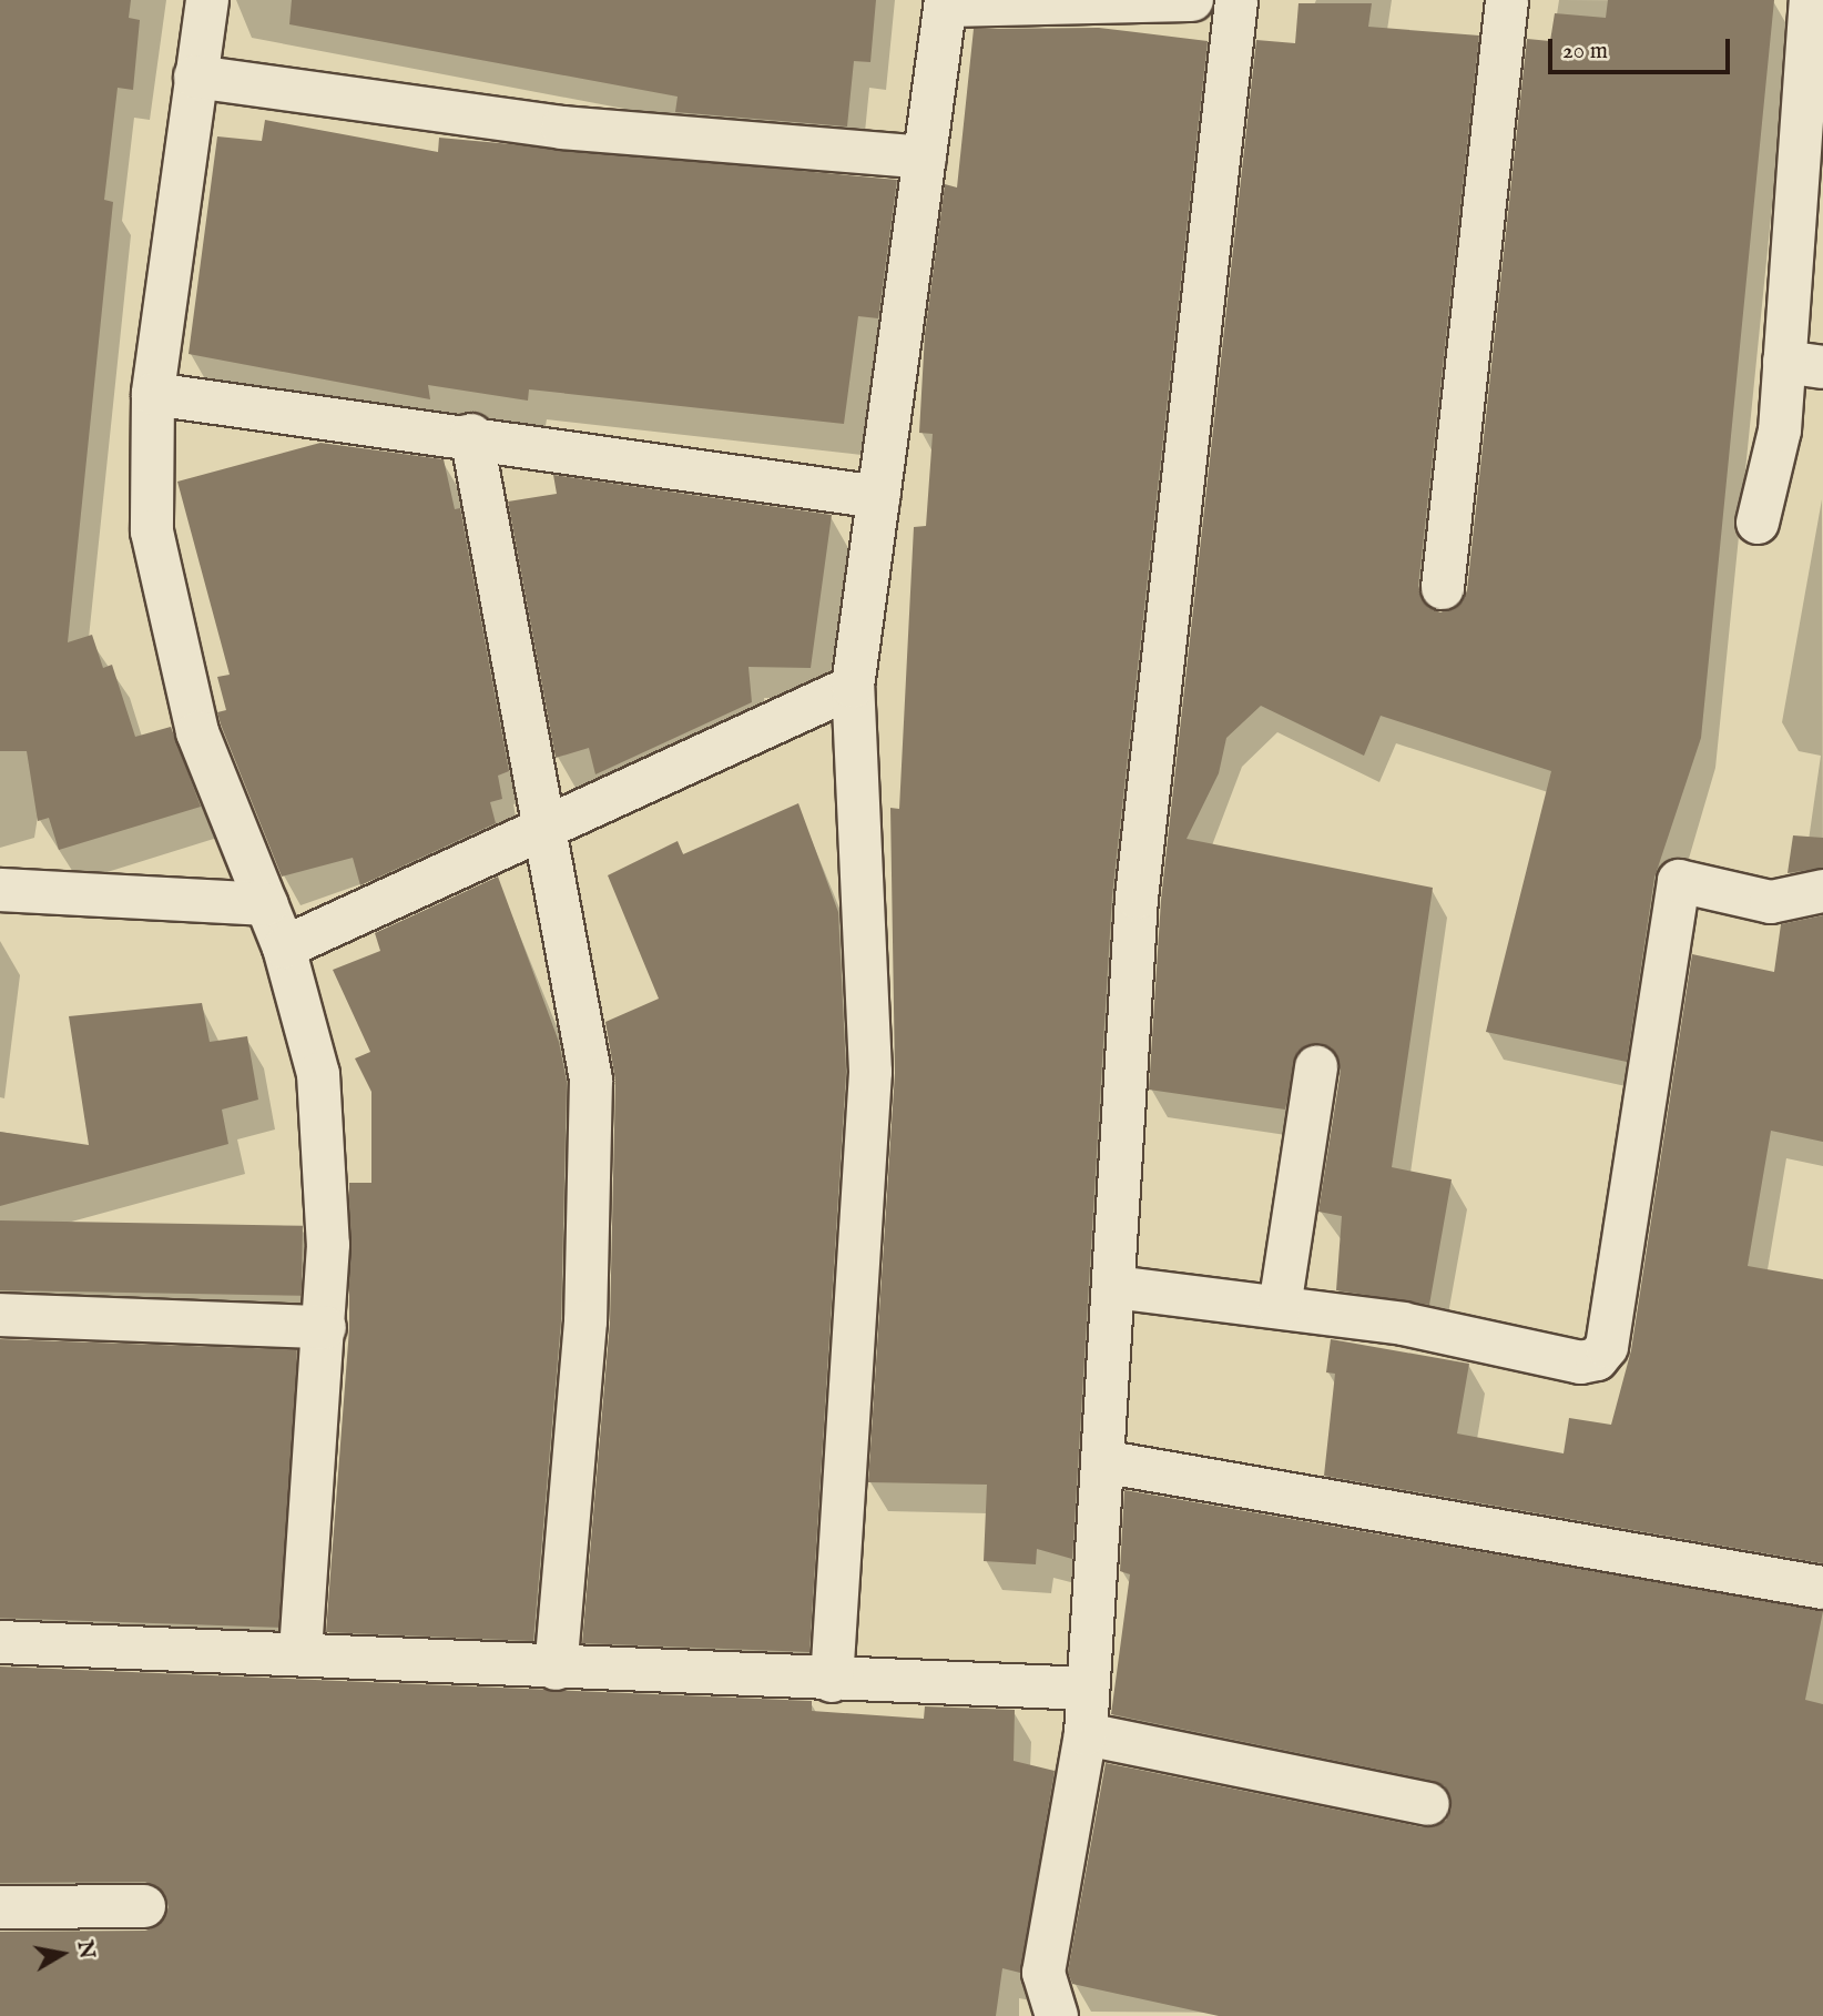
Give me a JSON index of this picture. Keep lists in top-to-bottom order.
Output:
{
  "scale_bar": "20 m",
  "north": "right"
}
